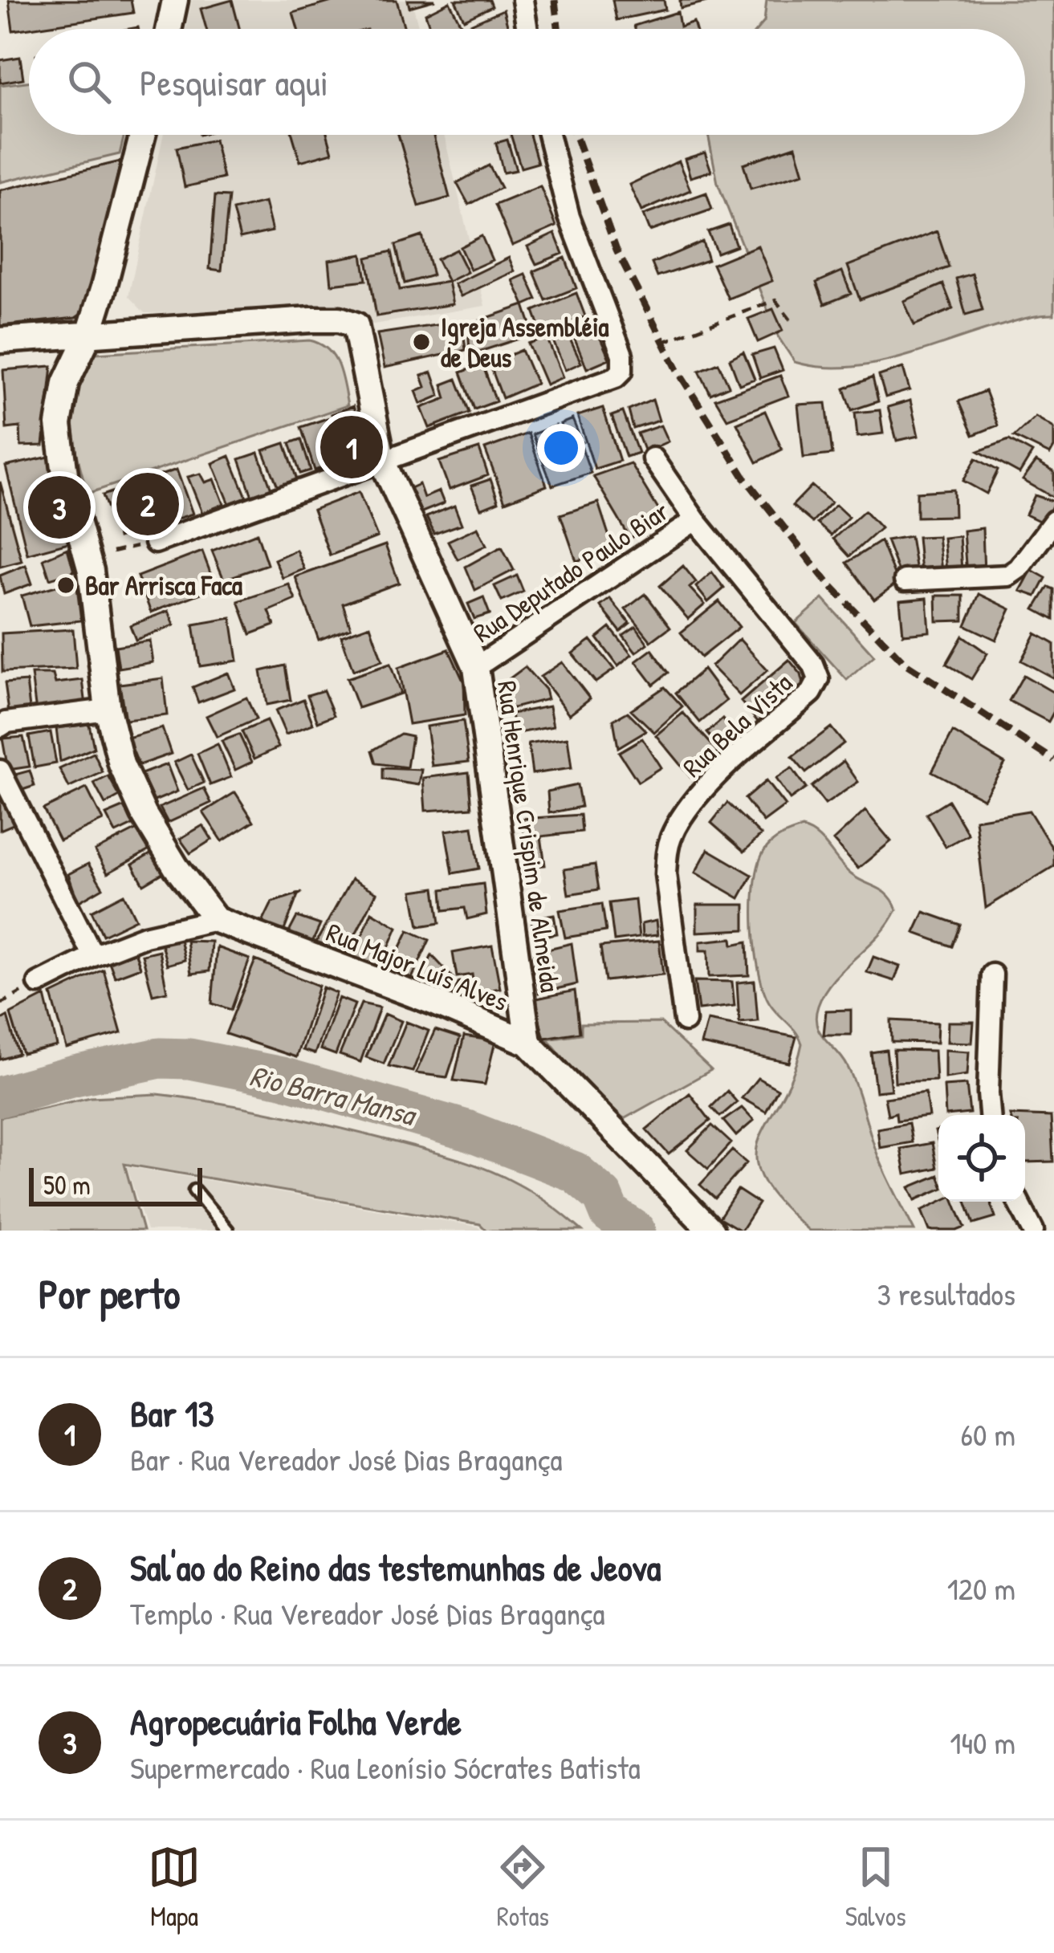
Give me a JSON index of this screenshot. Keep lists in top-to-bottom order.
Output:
{
  "streets": {
    "street": [
      "Rua Deputado Paulo Biar",
      "Rua Bela Vista",
      "Rua Henrique Crispim de Almeida",
      "Rua Major Luís Alves"
    ]
  },
  "crossings": [
    ["Rua Deputado Paulo Biar", "Rua Bela Vista"],
    ["Rua Deputado Paulo Biar", "Rua Henrique Crispim de Almeida"],
    ["Rua Henrique Crispim de Almeida", "Rua Major Luís Alves"]
  ],
  "water": ["Rio Barra Mansa"],
  "places": ["Igreja Assembléia de Deus", "Bar Arrisca Faca"],
  "scale_bar": "50 m",
  "page": {
    "search": "Pesquisar aqui",
    "pins": ["1", "2", "3"],
    "scale": "50 m",
    "heading": ["Por perto", "3 resultados"],
    "list": [
      {
        "mark": "1",
        "name": "Bar 13",
        "note": "Bar · Rua Vereador José Dias Bragança",
        "value": "60 m"
      },
      {
        "mark": "2",
        "name": "Sal'ao do Reino das testemunhas de Jeova",
        "note": "Templo · Rua Vereador José Dias Bragança",
        "value": "120 m"
      },
      {
        "mark": "3",
        "name": "Agropecuária Folha Verde",
        "note": "Supermercado · Rua Leonísio Sócrates Batista",
        "value": "140 m"
      }
    ],
    "nav": ["Mapa", "Rotas", "Salvos"]
  }
}
